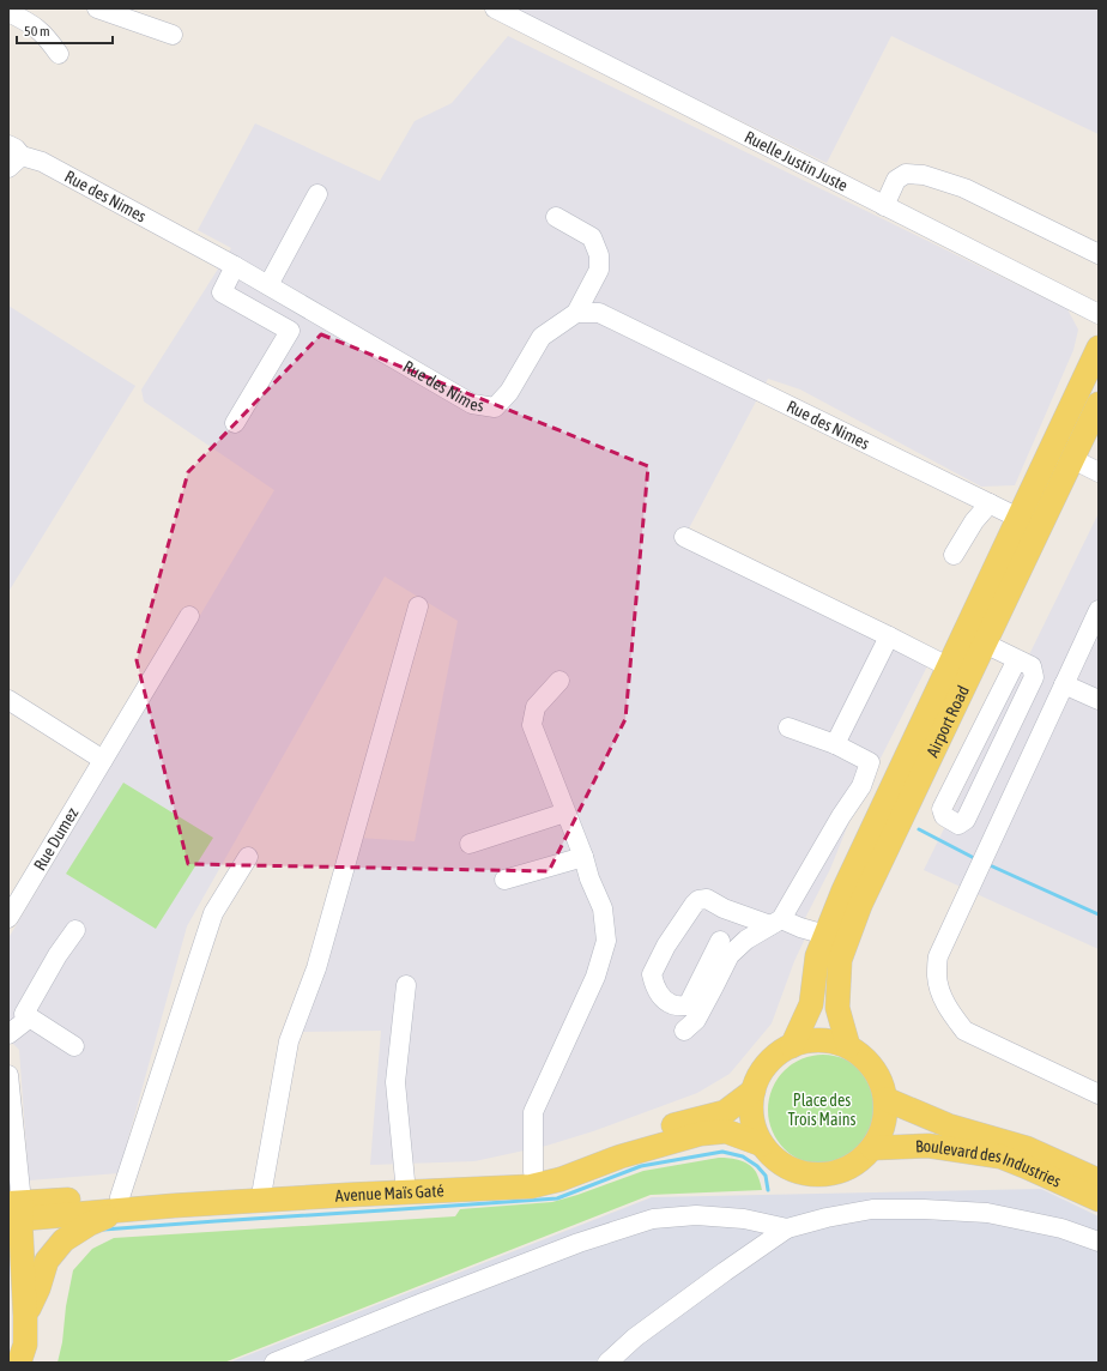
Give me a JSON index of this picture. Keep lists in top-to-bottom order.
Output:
{
  "streets": {
    "main road": ["Airport Road", "Boulevard des Industries", "Avenue Maïs Gaté"],
    "street": ["Ruelle Justin Juste", "Rue des Nimes", "Rue Dumez"]
  },
  "crossings": [
    ["Rue des Nimes", "Airport Road"],
    ["Airport Road", "Boulevard des Industries"],
    ["Airport Road", "Avenue Maïs Gaté"],
    ["Boulevard des Industries", "Avenue Maïs Gaté"]
  ],
  "parks": ["Place des Trois Mains"],
  "scale_bar": "50 m"
}
